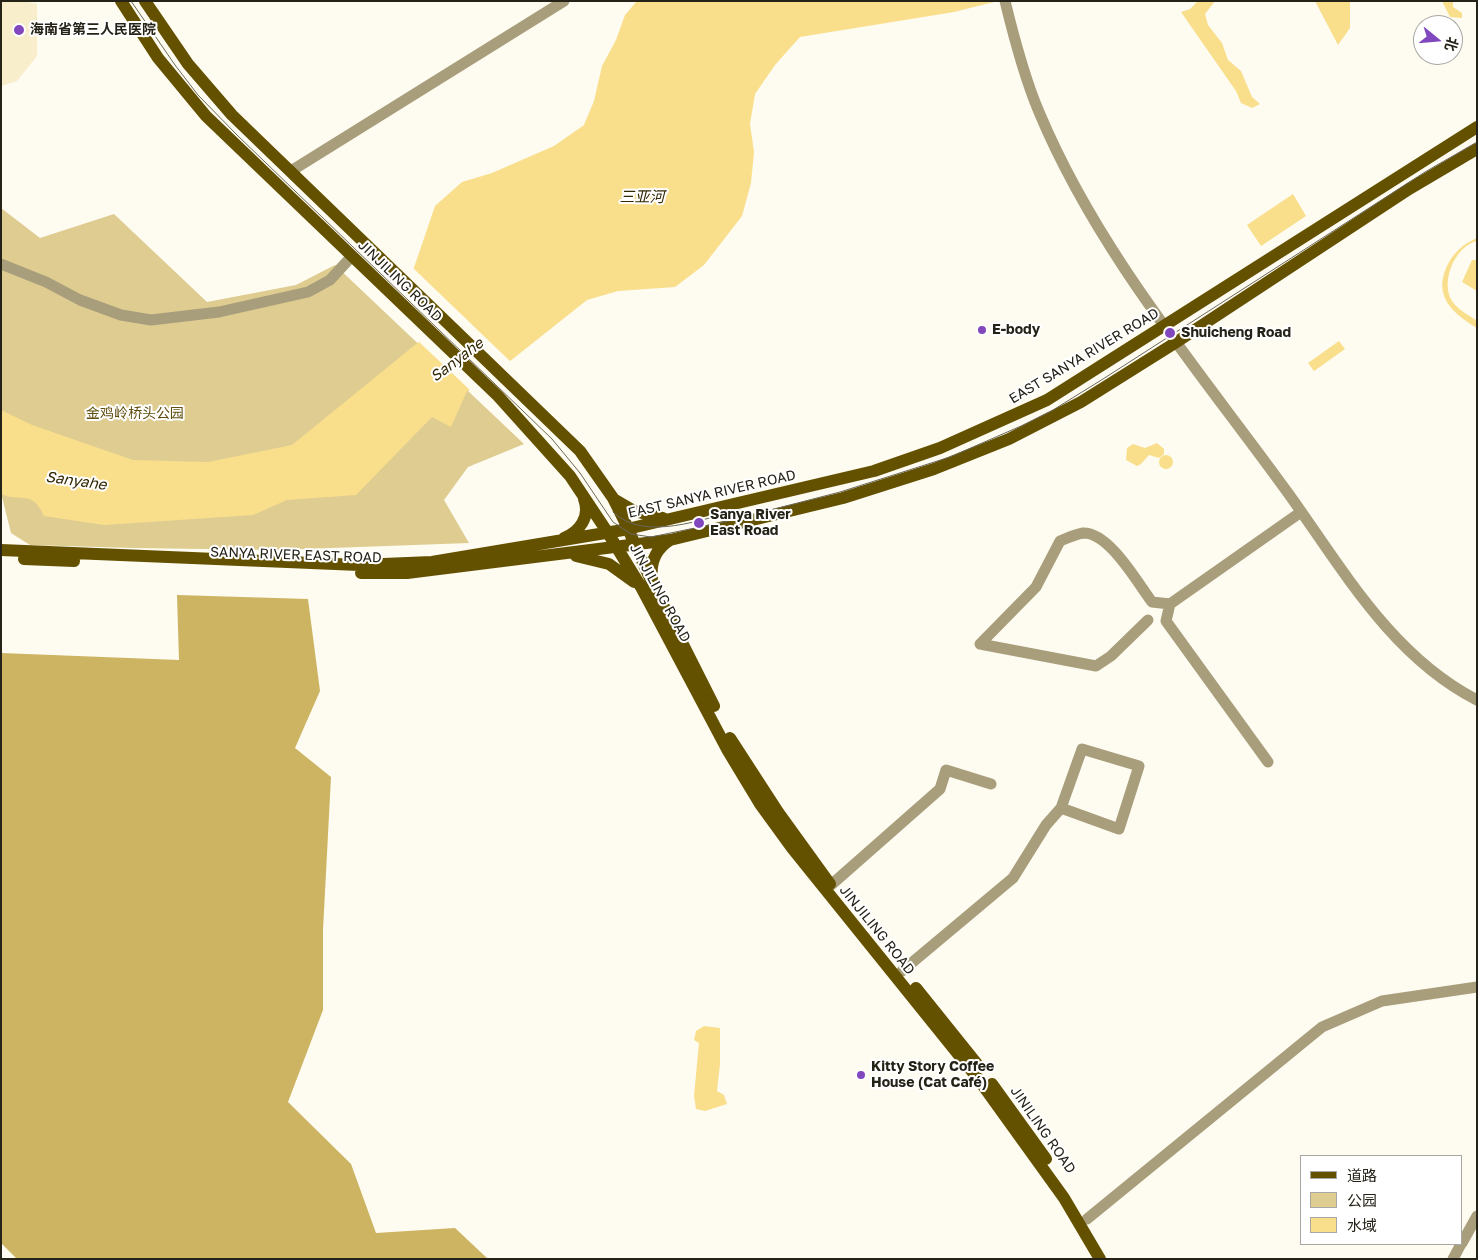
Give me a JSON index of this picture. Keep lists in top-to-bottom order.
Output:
{
  "streets": {
    "main road": [
      "JINJILING ROAD",
      "EAST SANYA RIVER ROAD",
      "SANYA RIVER EAST ROAD",
      "JINILING ROAD"
    ]
  },
  "crossings": [
    ["JINJILING ROAD", "EAST SANYA RIVER ROAD"],
    ["JINJILING ROAD", "SANYA RIVER EAST ROAD"],
    ["JINJILING ROAD", "JINILING ROAD"],
    ["EAST SANYA RIVER ROAD", "SANYA RIVER EAST ROAD"]
  ],
  "water": ["三亚河", "Sanyahe"],
  "parks": ["金鸡岭桥头公园"],
  "places": [
    "海南省第三人民医院",
    "E-body",
    "Shuicheng Road",
    "Sanya River East Road",
    "Kitty Story Coffee House (Cat Café)"
  ],
  "legend": ["道路", "公园", "水域"],
  "north": "right"
}
